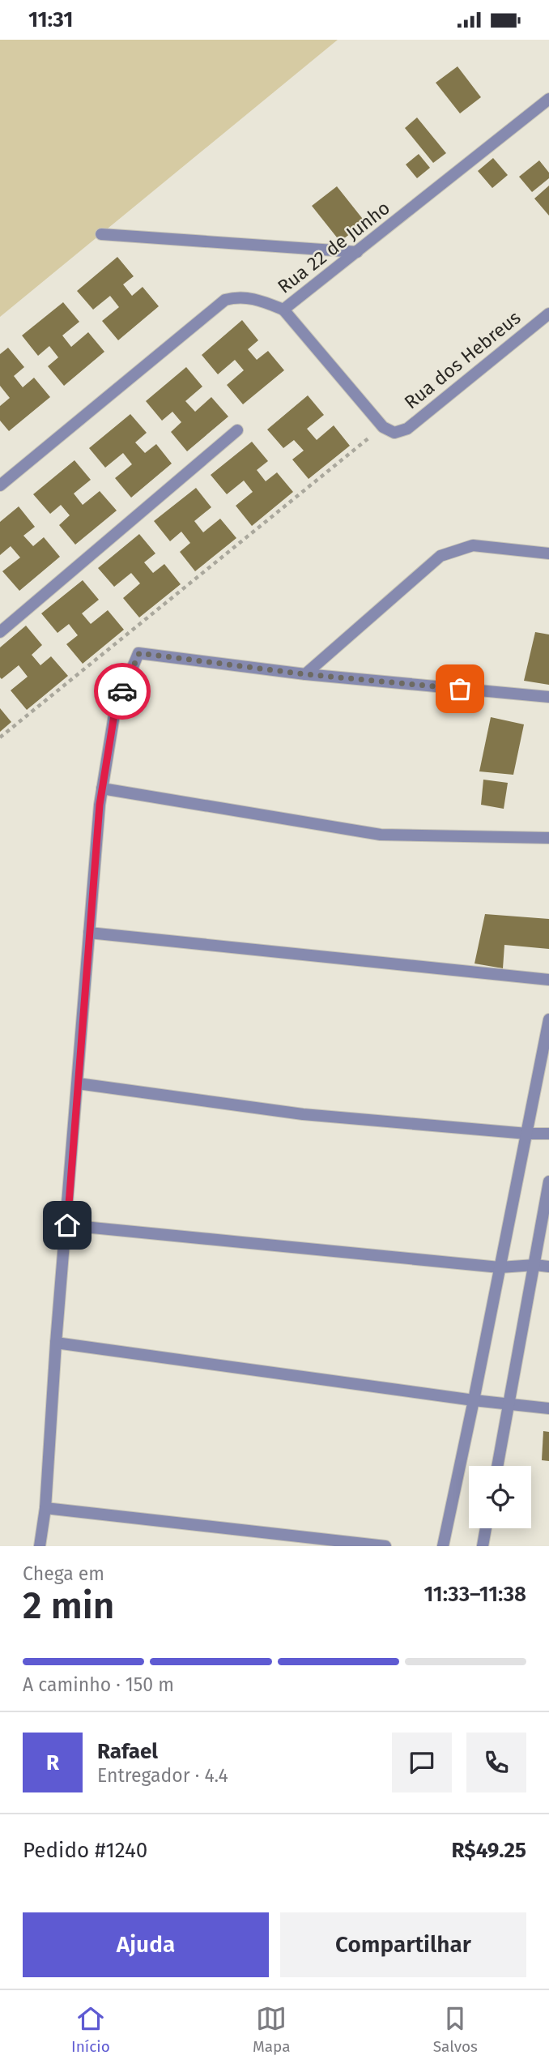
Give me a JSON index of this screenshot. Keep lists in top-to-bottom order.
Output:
{
  "streets": {
    "street": ["Rua 22 de Junho", "Rua dos Hebreus"]
  },
  "page": {
    "status": "11:31",
    "heading": ["2 min", "Chega em", "11:33–11:38"],
    "panel": [
      "Rafael",
      "Entregador · 4.4",
      "Pedido #1240",
      "R$49.25"
    ],
    "bar": "A caminho · 150 m",
    "round": "R",
    "buttons": ["Ajuda", "Compartilhar"],
    "tabs": ["Início", "Mapa", "Salvos"]
  }
}
